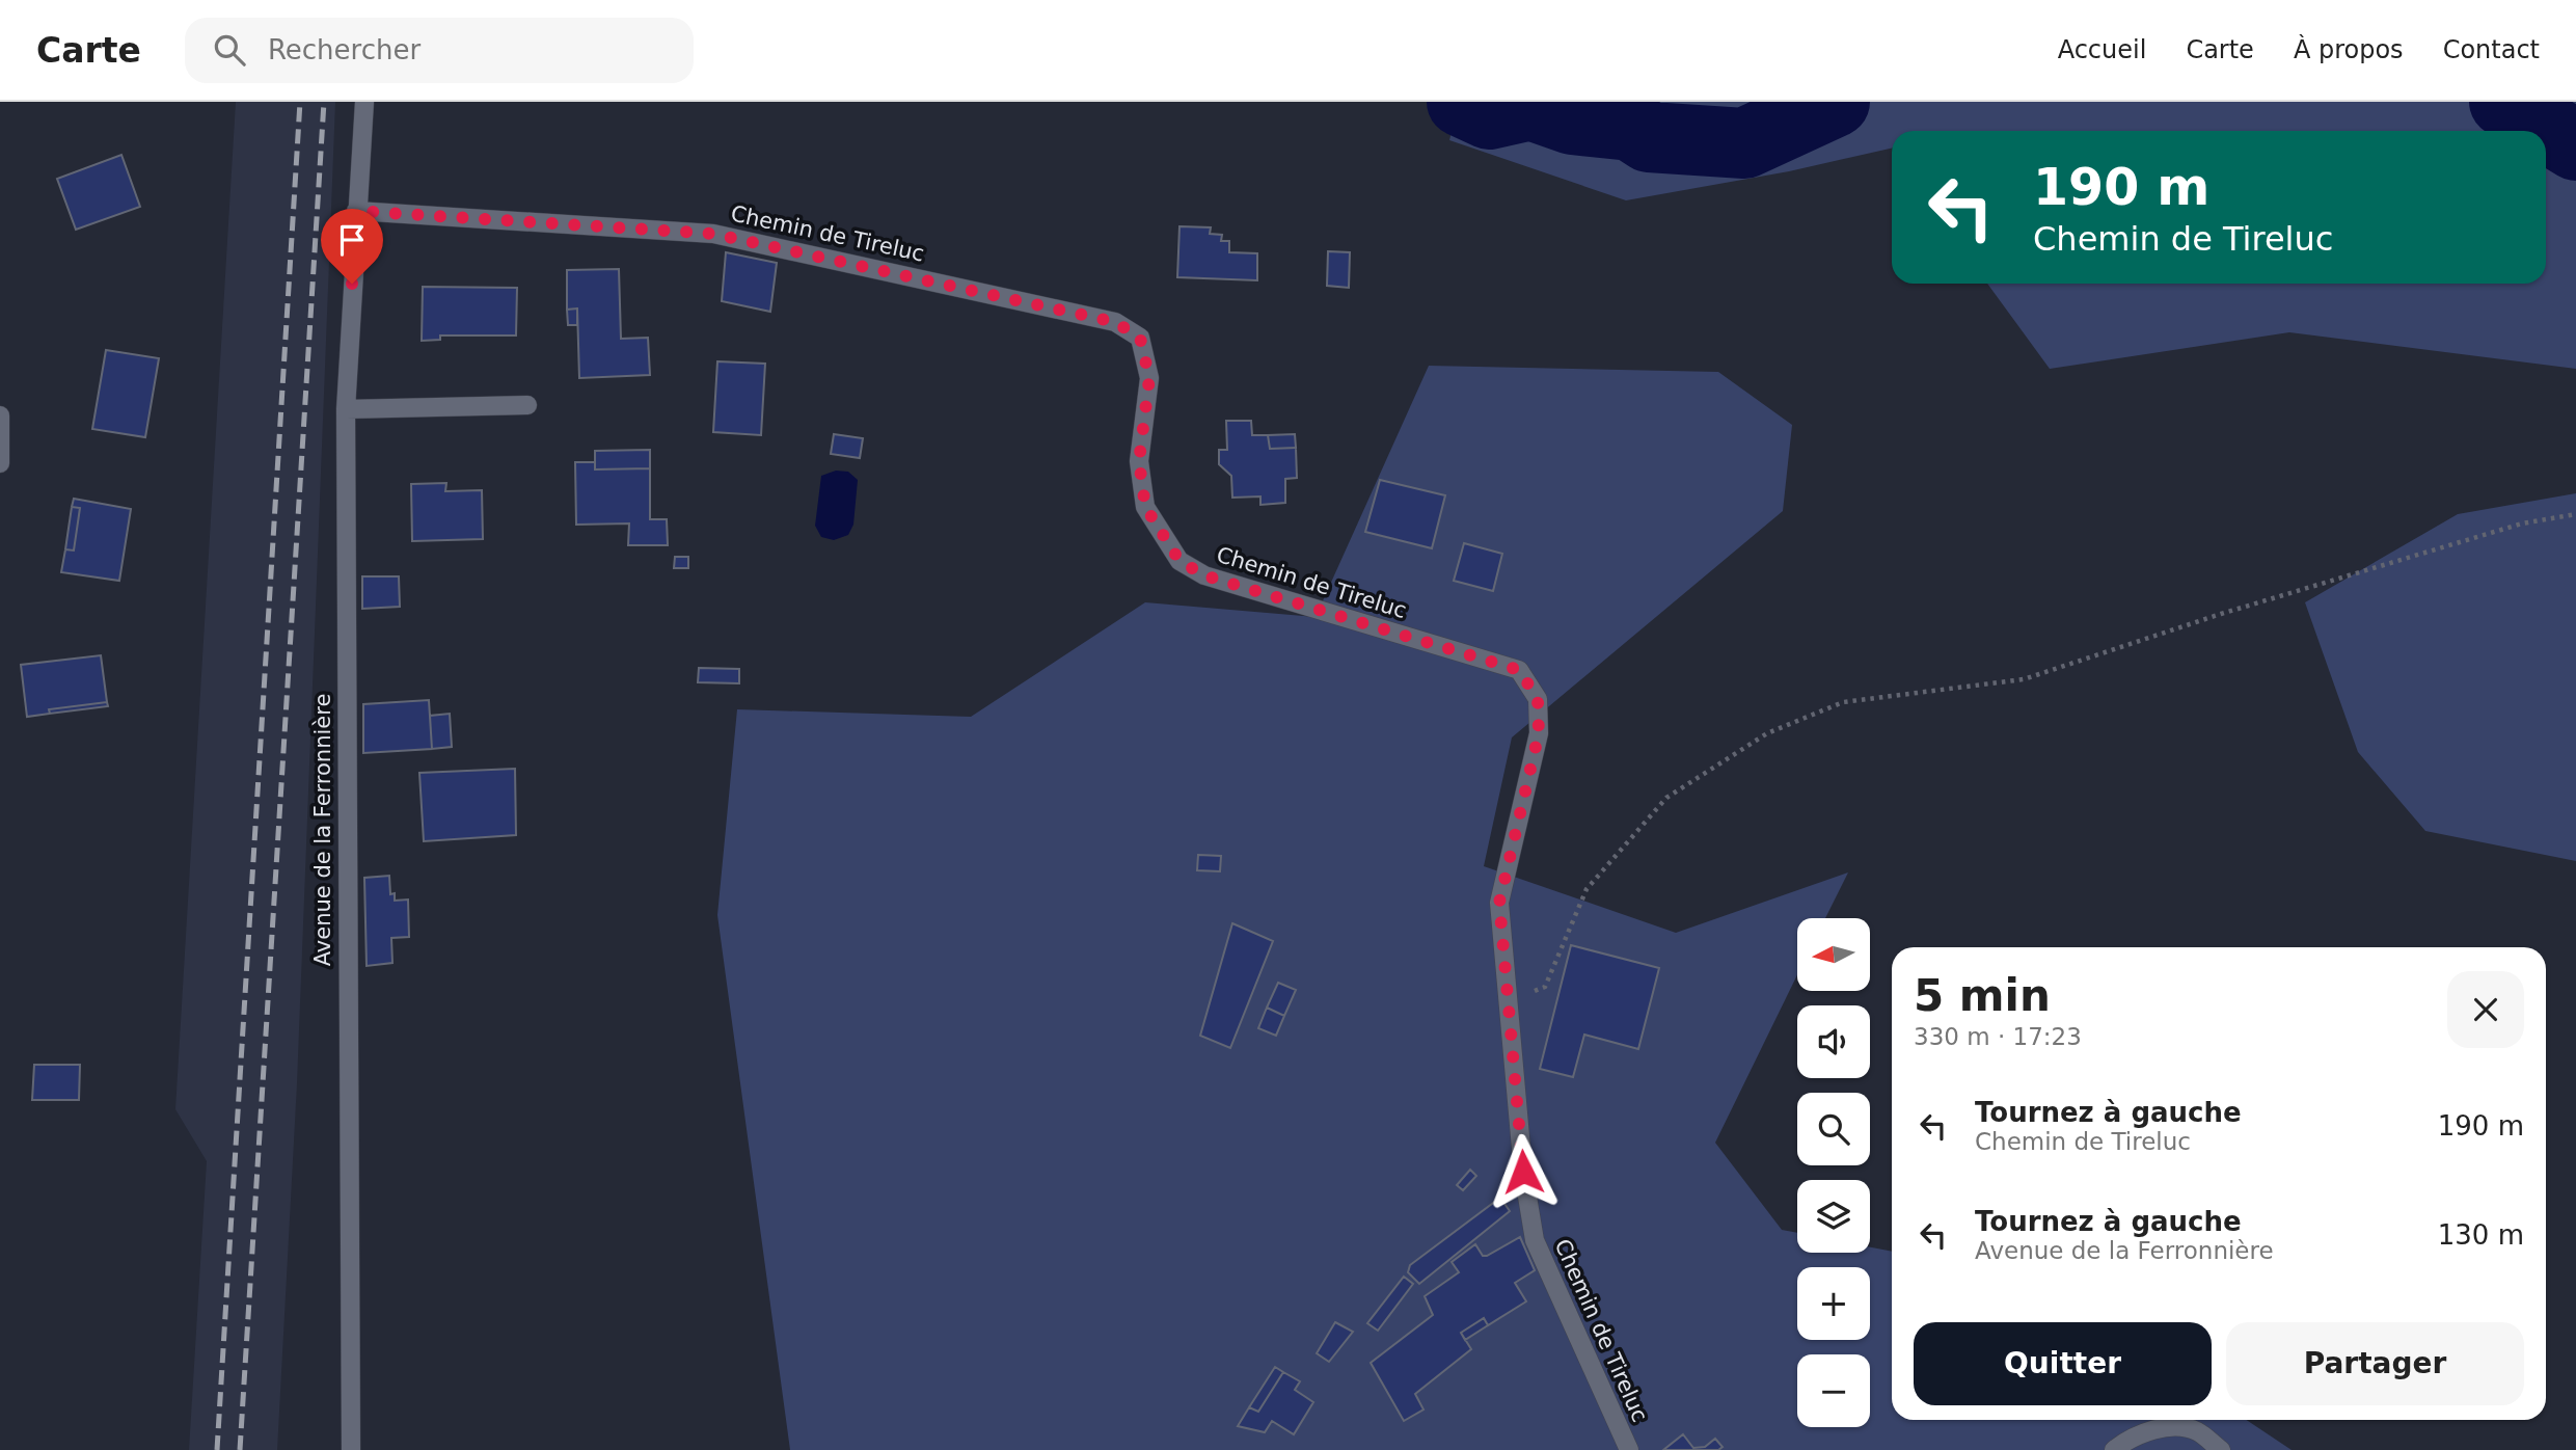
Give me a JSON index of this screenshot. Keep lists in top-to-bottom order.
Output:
{
  "streets": {
    "street": ["Chemin de Tireluc", "Avenue de la Ferronnière"]
  },
  "crossings": [
    ["Chemin de Tireluc", "Avenue de la Ferronnière"]
  ],
  "north": "left",
  "page": {
    "header": "Carte",
    "search": "Rechercher",
    "nav": [
      "Accueil",
      "Carte",
      "À propos",
      "Contact"
    ],
    "turn": ["190 m", "Chemin de Tireluc"],
    "map_buttons": ["+", "−"],
    "heading": ["5 min", "330 m · 17:23"],
    "list": [
      {
        "name": "Tournez à gauche",
        "note": "Chemin de Tireluc",
        "value": "190 m"
      },
      {
        "name": "Tournez à gauche",
        "note": "Avenue de la Ferronnière",
        "value": "130 m"
      }
    ],
    "buttons": ["Quitter", "Partager"]
  }
}
